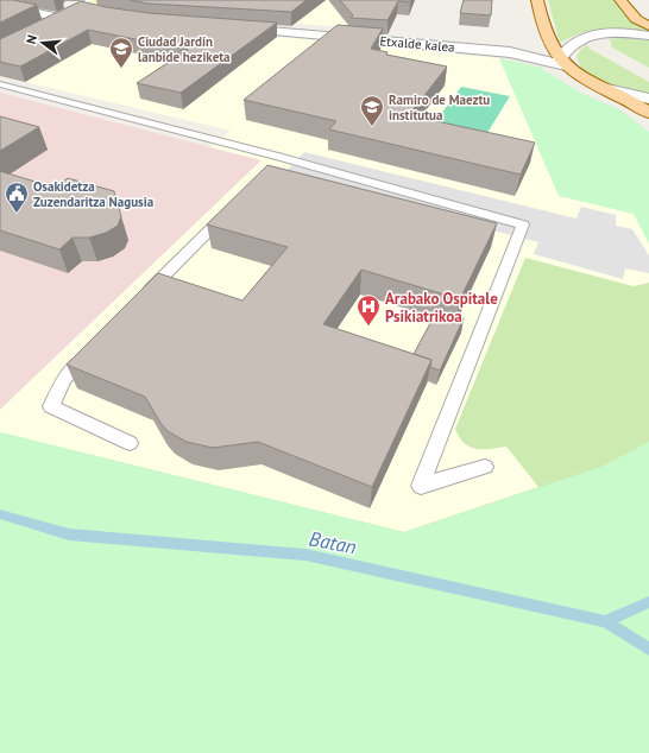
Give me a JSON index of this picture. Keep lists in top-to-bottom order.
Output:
{
  "streets": {
    "street": ["Etxalde kalea"]
  },
  "water": ["Batan"],
  "places": {
    "school or university": ["Ciudad Jardín lanbide heziketa", "Ramiro de Maeztu institutua"],
    "public building": ["Osakidetza Zuzendaritza Nagusia"],
    "hospital": ["Arabako Ospitale Psikiatrikoa"]
  },
  "north": "left"
}
